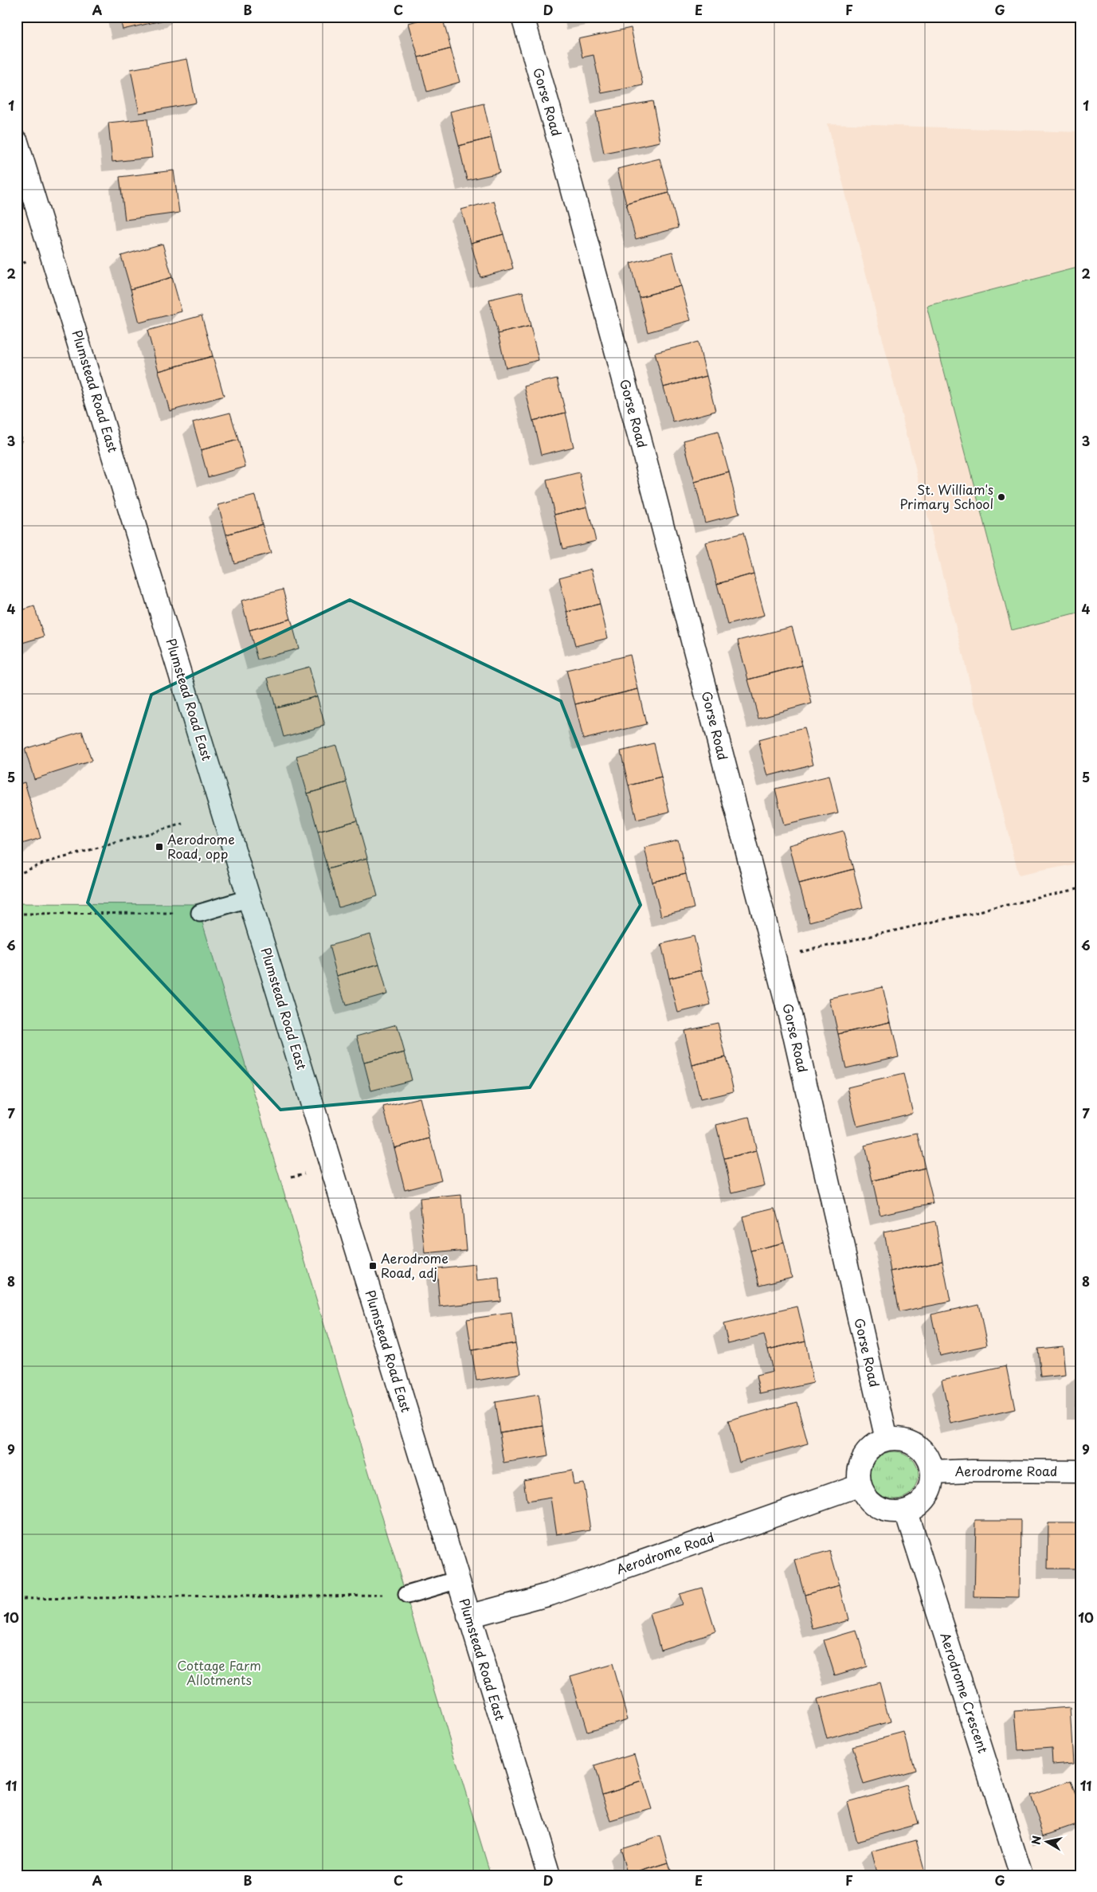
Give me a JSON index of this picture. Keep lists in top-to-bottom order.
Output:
{
  "streets": {
    "street": [
      "Gorse Road",
      "Plumstead Road East",
      "Aerodrome Road",
      "Aerodrome Crescent"
    ]
  },
  "crossings": [
    ["Gorse Road", "Aerodrome Road"],
    ["Gorse Road", "Aerodrome Crescent"],
    ["Plumstead Road East", "Aerodrome Road"],
    ["Aerodrome Road", "Aerodrome Crescent"]
  ],
  "parks": ["Cottage Farm Allotments"],
  "places": {
    "other": ["St. William's Primary School"],
    "transit": ["Aerodrome Road, opp", "Aerodrome Road, adj"]
  },
  "north": "left",
  "grid": {
    "columns": [
      "A",
      "B",
      "C",
      "D",
      "E",
      "F",
      "G"
    ],
    "rows": [
      "1",
      "2",
      "3",
      "4",
      "5",
      "6",
      "7",
      "8",
      "9",
      "10",
      "11"
    ]
  }
}
